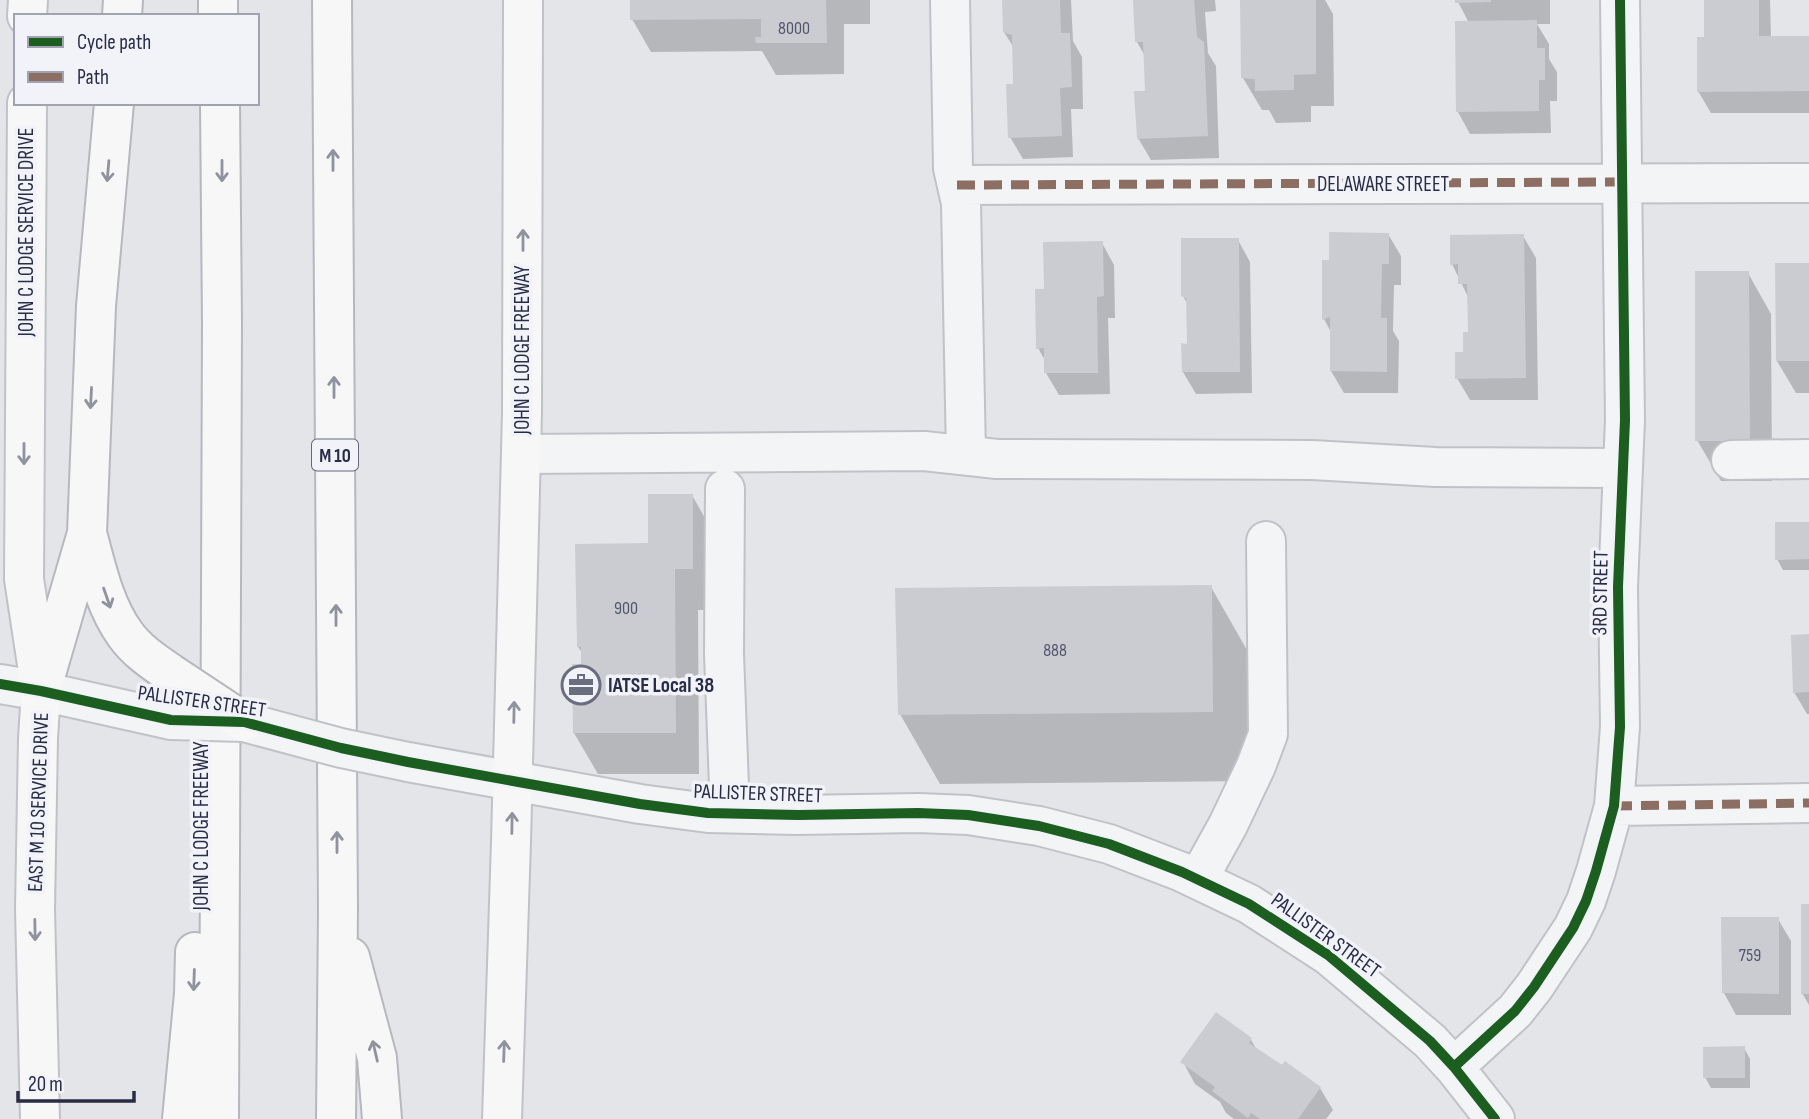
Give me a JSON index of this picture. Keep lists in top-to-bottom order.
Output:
{
  "streets": {
    "main road": [
      "JOHN C LODGE SERVICE DRIVE",
      "JOHN C LODGE FREEWAY",
      "M 10",
      "EAST M 10 SERVICE DRIVE"
    ],
    "street": ["DELAWARE STREET", "3RD STREET", "PALLISTER STREET"]
  },
  "crossings": [
    ["DELAWARE STREET", "3RD STREET"],
    ["JOHN C LODGE SERVICE DRIVE", "EAST M 10 SERVICE DRIVE"],
    ["JOHN C LODGE FREEWAY", "PALLISTER STREET"],
    ["3RD STREET", "PALLISTER STREET"],
    ["PALLISTER STREET", "EAST M 10 SERVICE DRIVE"]
  ],
  "places": {
    "office": ["IATSE Local 38"]
  },
  "house_numbers": [
    "8000",
    "900",
    "888",
    "759"
  ],
  "legend": ["Cycle path", "Path"],
  "scale_bar": "20 m"
}
